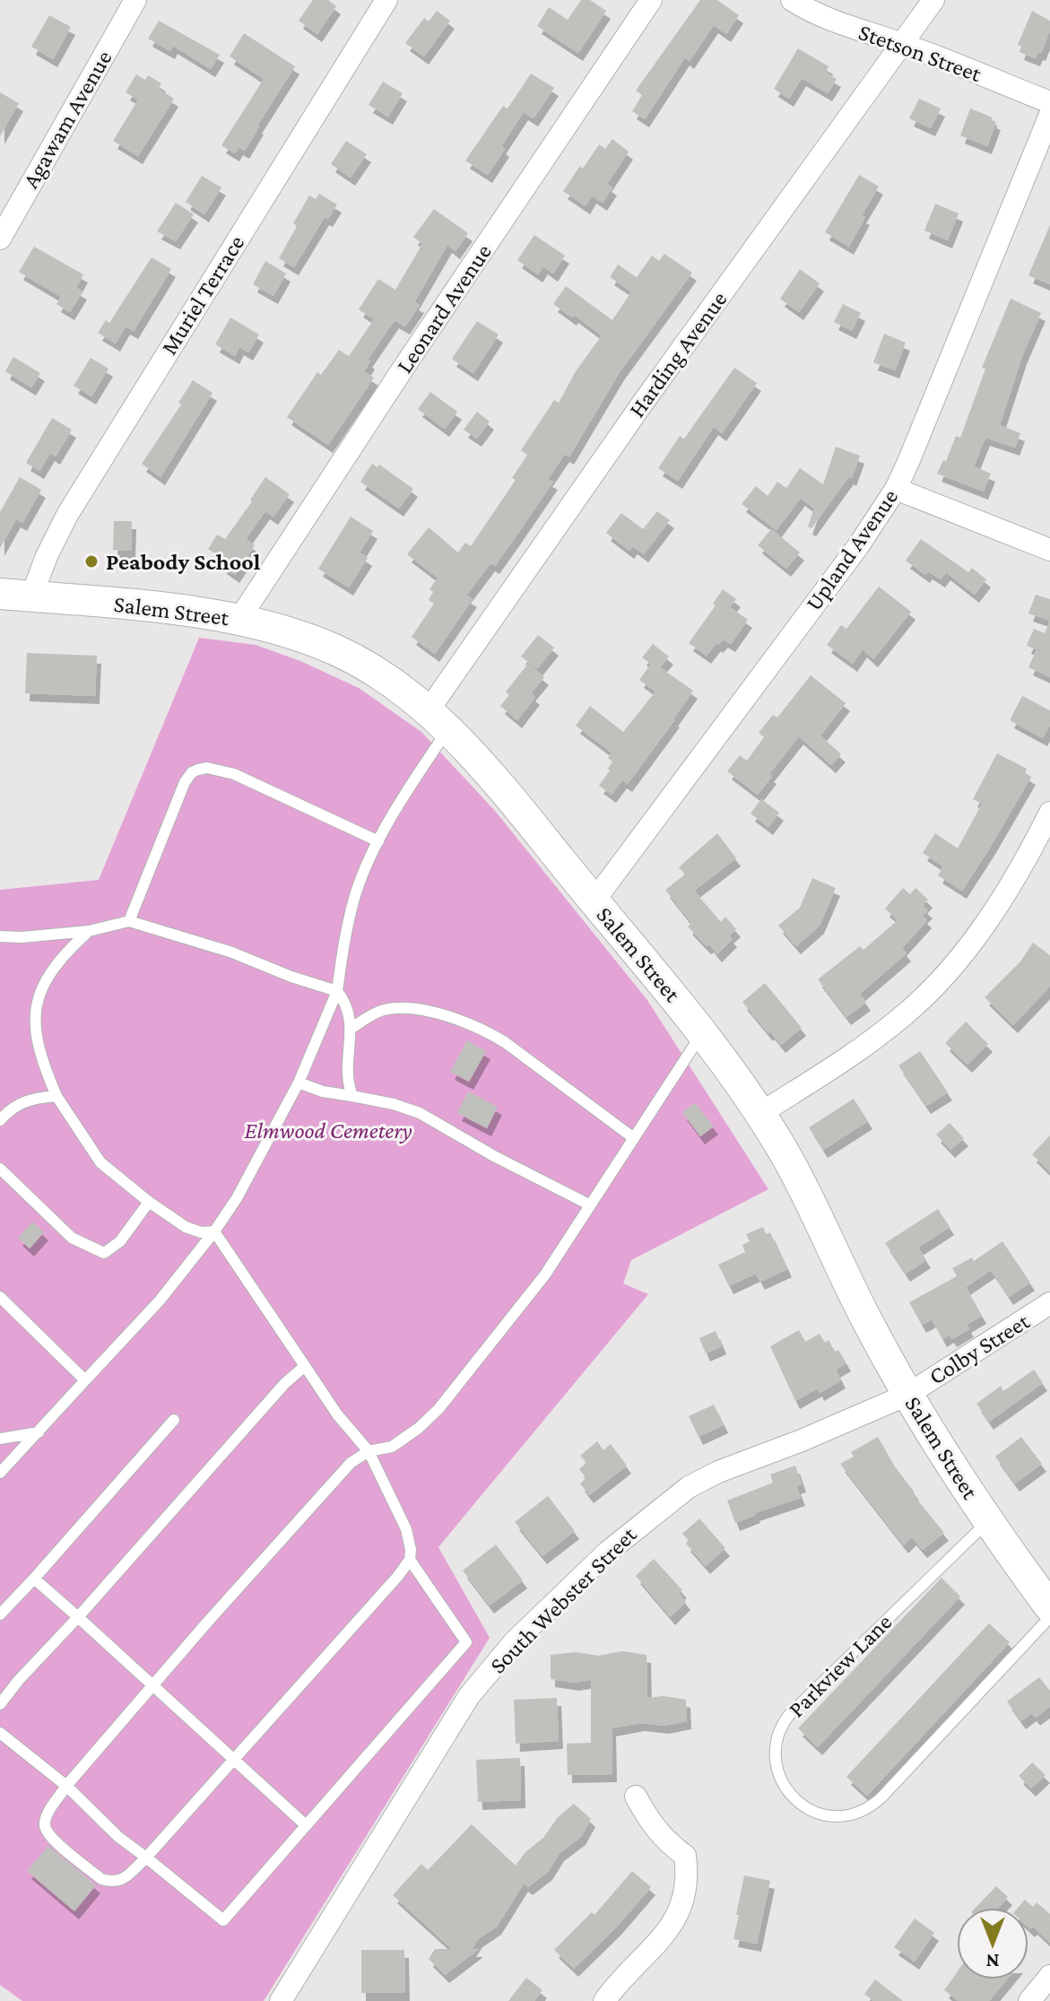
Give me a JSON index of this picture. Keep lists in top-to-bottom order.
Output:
{
  "streets": {
    "main road": ["Salem Street"],
    "street": [
      "Stetson Street",
      "Agawam Avenue",
      "Muriel Terrace",
      "Leonard Avenue",
      "Harding Avenue",
      "Upland Avenue",
      "Colby Street",
      "South Webster Street"
    ],
    "lane": ["Parkview Lane"]
  },
  "crossings": [
    ["Stetson Street", "Harding Avenue"],
    ["Muriel Terrace", "Salem Street"],
    ["Leonard Avenue", "Salem Street"],
    ["Harding Avenue", "Salem Street"],
    ["Upland Avenue", "Salem Street"],
    ["Salem Street", "Colby Street"],
    ["Salem Street", "South Webster Street"],
    ["Salem Street", "Parkview Lane"],
    ["Colby Street", "South Webster Street"]
  ],
  "parks": ["Elmwood Cemetery"],
  "places": ["Peabody School"],
  "north": "bottom"
}
